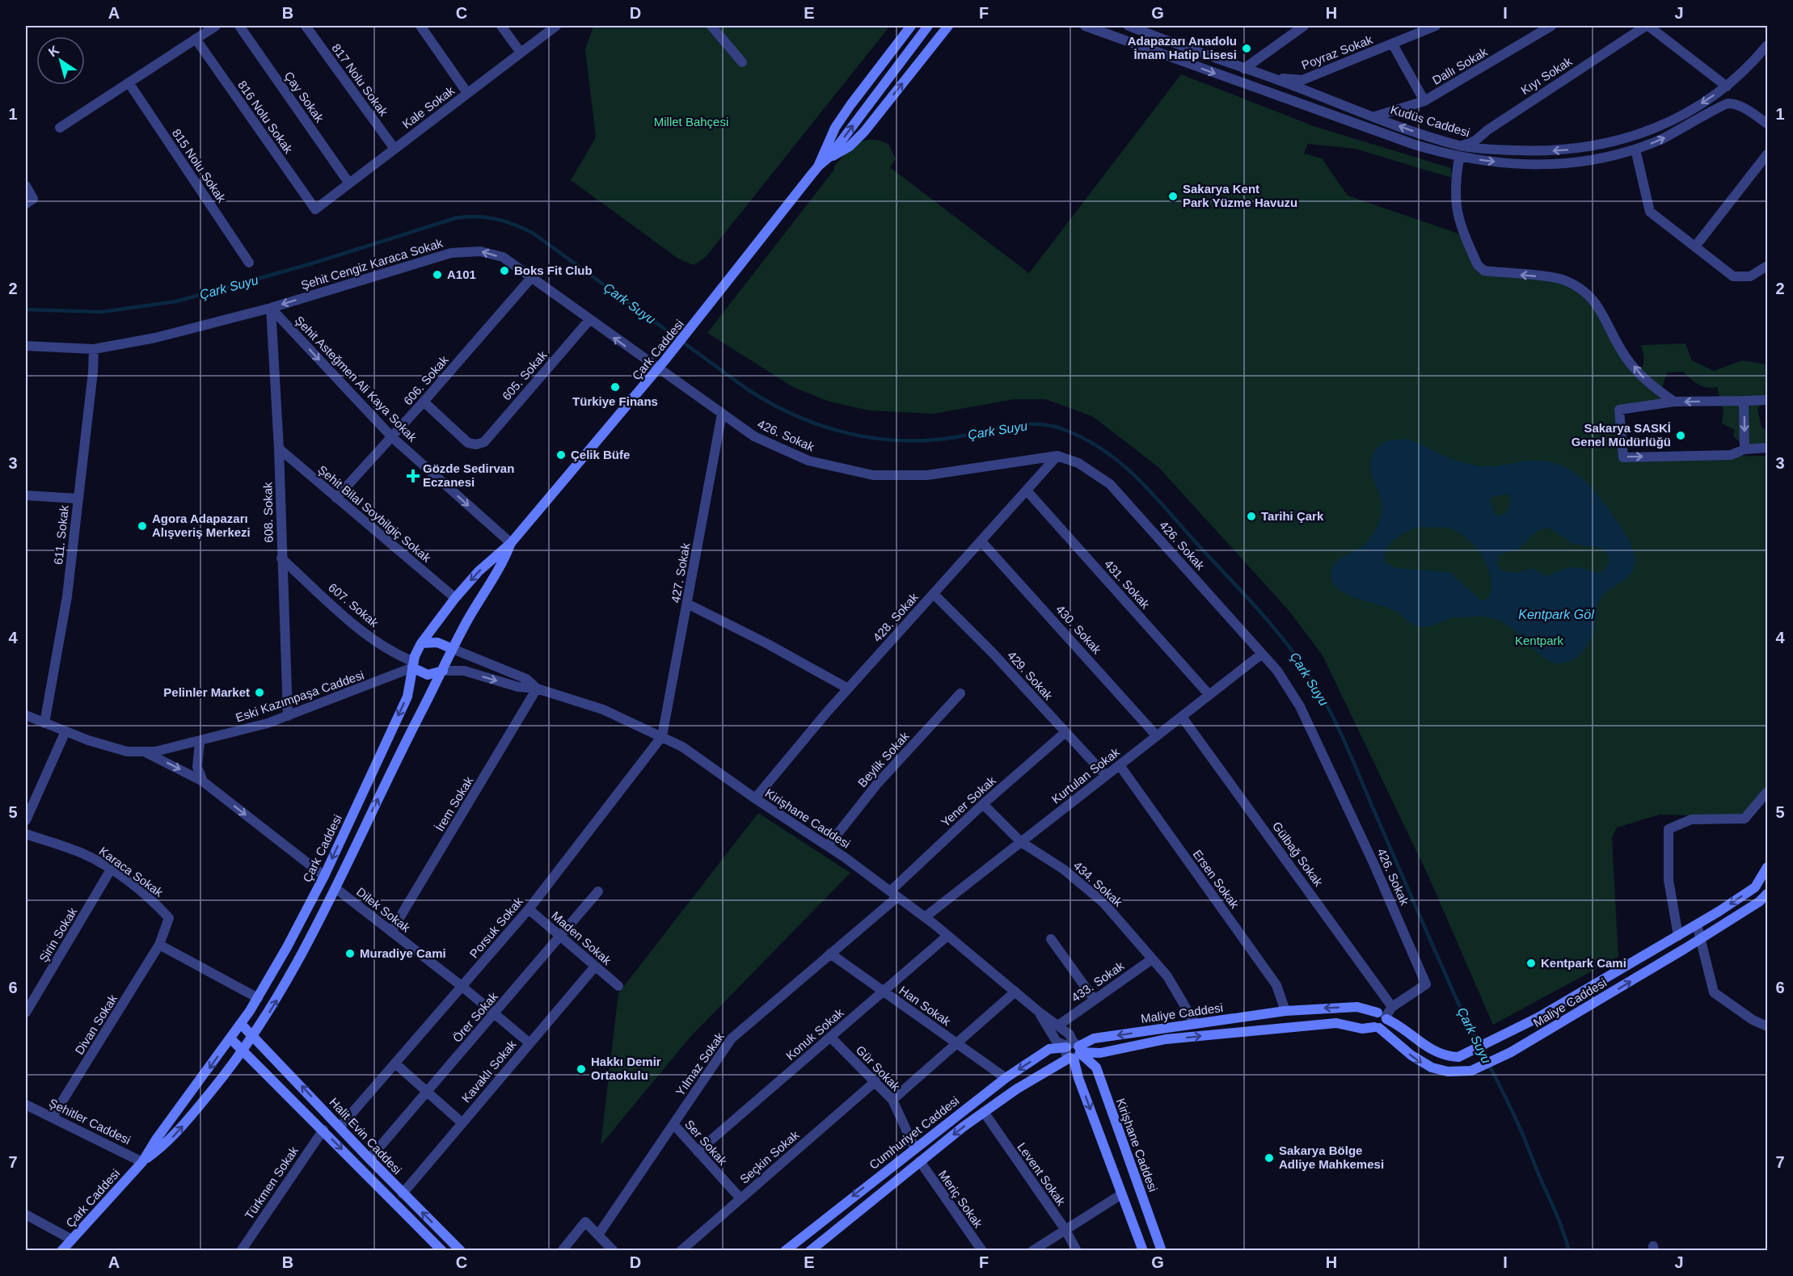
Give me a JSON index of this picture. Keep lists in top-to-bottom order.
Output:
{
  "streets": {
    "main road": [
      "Çark Caddesi",
      "Kirişhane Caddesi",
      "Maliye Caddesi",
      "Cumhuriyet Caddesi",
      "Halit Evin Caddesi"
    ],
    "street": [
      "Poyraz Sokak",
      "Dallı Sokak",
      "Kıyı Sokak",
      "817 Nolu Sokak",
      "Çay Sokak",
      "Kale Sokak",
      "816 Nolu Sokak",
      "Kudüs Caddesi",
      "815 Nolu Sokak",
      "Şehit Cengiz Karaca Sokak",
      "605. Sokak",
      "Şehit Asteğmen Ali Kaya Sokak",
      "606. Sokak",
      "426. Sokak",
      "608. Sokak",
      "Şehit Bilal Soybilgiç Sokak",
      "611. Sokak",
      "427. Sokak",
      "431. Sokak",
      "607. Sokak",
      "428. Sokak",
      "430. Sokak",
      "429. Sokak",
      "Eski Kazımpaşa Caddesi",
      "Beylik Sokak",
      "Kurtulan Sokak",
      "Yener Sokak",
      "İrem Sokak",
      "Gülbağ Sokak",
      "Karaca Sokak",
      "Ersen Sokak",
      "434. Sokak",
      "Dilek Sokak",
      "Porsuk Sokak",
      "Şirin Sokak",
      "Maden Sokak",
      "433. Sokak",
      "Han Sokak",
      "Örer Sokak",
      "Divan Sokak",
      "Konuk Sokak",
      "Yılmaz Sokak",
      "Gür Sokak",
      "Kavaklı Sokak",
      "Şehitler Caddesi",
      "Ser Sokak",
      "Seçkin Sokak",
      "Levent Sokak",
      "Türkmen Sokak",
      "Meriç Sokak"
    ]
  },
  "crossings": [
    ["Poyraz Sokak", "Kudüs Caddesi"],
    ["Dallı Sokak", "Kudüs Caddesi"],
    ["Kıyı Sokak", "Kudüs Caddesi"],
    ["817 Nolu Sokak", "Kale Sokak"],
    ["Çay Sokak", "Kale Sokak"],
    ["Kale Sokak", "816 Nolu Sokak"],
    ["Şehit Cengiz Karaca Sokak", "Çark Caddesi"],
    ["Şehit Cengiz Karaca Sokak", "605. Sokak"],
    ["Şehit Cengiz Karaca Sokak", "Şehit Asteğmen Ali Kaya Sokak"],
    ["Şehit Cengiz Karaca Sokak", "606. Sokak"],
    ["Şehit Cengiz Karaca Sokak", "426. Sokak"],
    ["Şehit Cengiz Karaca Sokak", "608. Sokak"],
    ["Şehit Cengiz Karaca Sokak", "611. Sokak"],
    ["Şehit Cengiz Karaca Sokak", "427. Sokak"],
    ["Çark Caddesi", "Şehit Asteğmen Ali Kaya Sokak"],
    ["Çark Caddesi", "Şehit Bilal Soybilgiç Sokak"],
    ["Çark Caddesi", "607. Sokak"],
    ["Çark Caddesi", "Eski Kazımpaşa Caddesi"],
    ["Çark Caddesi", "Kirişhane Caddesi"],
    ["Çark Caddesi", "Dilek Sokak"],
    ["Çark Caddesi", "Şehitler Caddesi"],
    ["Çark Caddesi", "Halit Evin Caddesi"],
    ["605. Sokak", "606. Sokak"],
    ["Şehit Asteğmen Ali Kaya Sokak", "606. Sokak"],
    ["Şehit Asteğmen Ali Kaya Sokak", "608. Sokak"],
    ["606. Sokak", "Şehit Bilal Soybilgiç Sokak"],
    ["426. Sokak", "427. Sokak"],
    ["426. Sokak", "428. Sokak"],
    ["426. Sokak", "Kurtulan Sokak"],
    ["426. Sokak", "Gülbağ Sokak"],
    ["608. Sokak", "Şehit Bilal Soybilgiç Sokak"],
    ["608. Sokak", "607. Sokak"],
    ["608. Sokak", "Eski Kazımpaşa Caddesi"],
    ["611. Sokak", "Eski Kazımpaşa Caddesi"],
    ["427. Sokak", "Kirişhane Caddesi"],
    ["427. Sokak", "Porsuk Sokak"],
    ["431. Sokak", "428. Sokak"],
    ["431. Sokak", "Kurtulan Sokak"],
    ["607. Sokak", "Eski Kazımpaşa Caddesi"],
    ["607. Sokak", "Kirişhane Caddesi"],
    ["428. Sokak", "430. Sokak"],
    ["428. Sokak", "429. Sokak"],
    ["428. Sokak", "Kirişhane Caddesi"],
    ["430. Sokak", "Kurtulan Sokak"],
    ["429. Sokak", "Kurtulan Sokak"],
    ["429. Sokak", "Yener Sokak"],
    ["Eski Kazımpaşa Caddesi", "Kirişhane Caddesi"],
    ["Beylik Sokak", "Kirişhane Caddesi"],
    ["Kurtulan Sokak", "Kirişhane Caddesi"],
    ["Kurtulan Sokak", "Gülbağ Sokak"],
    ["Kurtulan Sokak", "Ersen Sokak"],
    ["Kurtulan Sokak", "434. Sokak"],
    ["Yener Sokak", "Kirişhane Caddesi"],
    ["Yener Sokak", "434. Sokak"],
    ["Yener Sokak", "Yılmaz Sokak"],
    ["İrem Sokak", "Kirişhane Caddesi"],
    ["İrem Sokak", "Dilek Sokak"],
    ["Kirişhane Caddesi", "Porsuk Sokak"],
    ["Kirişhane Caddesi", "433. Sokak"],
    ["Kirişhane Caddesi", "Maliye Caddesi"],
    ["Kirişhane Caddesi", "Konuk Sokak"],
    ["Kirişhane Caddesi", "Yılmaz Sokak"],
    ["Kirişhane Caddesi", "Cumhuriyet Caddesi"],
    ["Karaca Sokak", "Şirin Sokak"],
    ["Karaca Sokak", "Divan Sokak"],
    ["Ersen Sokak", "Maliye Caddesi"],
    ["434. Sokak", "433. Sokak"],
    ["434. Sokak", "Maliye Caddesi"],
    ["Dilek Sokak", "Porsuk Sokak"],
    ["Dilek Sokak", "Örer Sokak"],
    ["Dilek Sokak", "Kavaklı Sokak"],
    ["Porsuk Sokak", "Maden Sokak"],
    ["Porsuk Sokak", "Halit Evin Caddesi"],
    ["Maden Sokak", "Örer Sokak"],
    ["Maden Sokak", "Kavaklı Sokak"],
    ["Maliye Caddesi", "Cumhuriyet Caddesi"],
    ["Han Sokak", "Konuk Sokak"],
    ["Han Sokak", "Yılmaz Sokak"],
    ["Han Sokak", "Cumhuriyet Caddesi"],
    ["Örer Sokak", "Halit Evin Caddesi"],
    ["Divan Sokak", "Şehitler Caddesi"],
    ["Konuk Sokak", "Gür Sokak"],
    ["Konuk Sokak", "Ser Sokak"],
    ["Yılmaz Sokak", "Ser Sokak"],
    ["Gür Sokak", "Cumhuriyet Caddesi"],
    ["Gür Sokak", "Seçkin Sokak"],
    ["Kavaklı Sokak", "Halit Evin Caddesi"],
    ["Cumhuriyet Caddesi", "Levent Sokak"],
    ["Cumhuriyet Caddesi", "Meriç Sokak"],
    ["Halit Evin Caddesi", "Türkmen Sokak"],
    ["Ser Sokak", "Seçkin Sokak"]
  ],
  "one_way": ["Şehit Cengiz Karaca Sokak", "Şehit Asteğmen Ali Kaya Sokak"],
  "water": ["Çark Suyu", "Kentpark Göl"],
  "parks": ["Millet Bahçesi", "Kentpark"],
  "places": {
    "other": [
      "Adapazarı Anadolu İmam Hatip Lisesi",
      "Sakarya Kent Park Yüzme Havuzu",
      "Boks Fit Club",
      "A101",
      "Türkiye Finans",
      "Sakarya SASKİ Genel Müdürlüğü",
      "Çelik Büfe",
      "Tarihi Çark",
      "Agora Adapazarı Alışveriş Merkezi",
      "Pelinler Market",
      "Muradiye Cami",
      "Kentpark Cami",
      "Hakkı Demir Ortaokulu",
      "Sakarya Bölge Adliye Mahkemesi"
    ],
    "health": ["Gözde Sedirvan Eczanesi"]
  },
  "north": "top left",
  "grid": {
    "columns": [
      "A",
      "B",
      "C",
      "D",
      "E",
      "F",
      "G",
      "H",
      "I",
      "J"
    ],
    "rows": [
      "1",
      "2",
      "3",
      "4",
      "5",
      "6",
      "7"
    ]
  }
}
